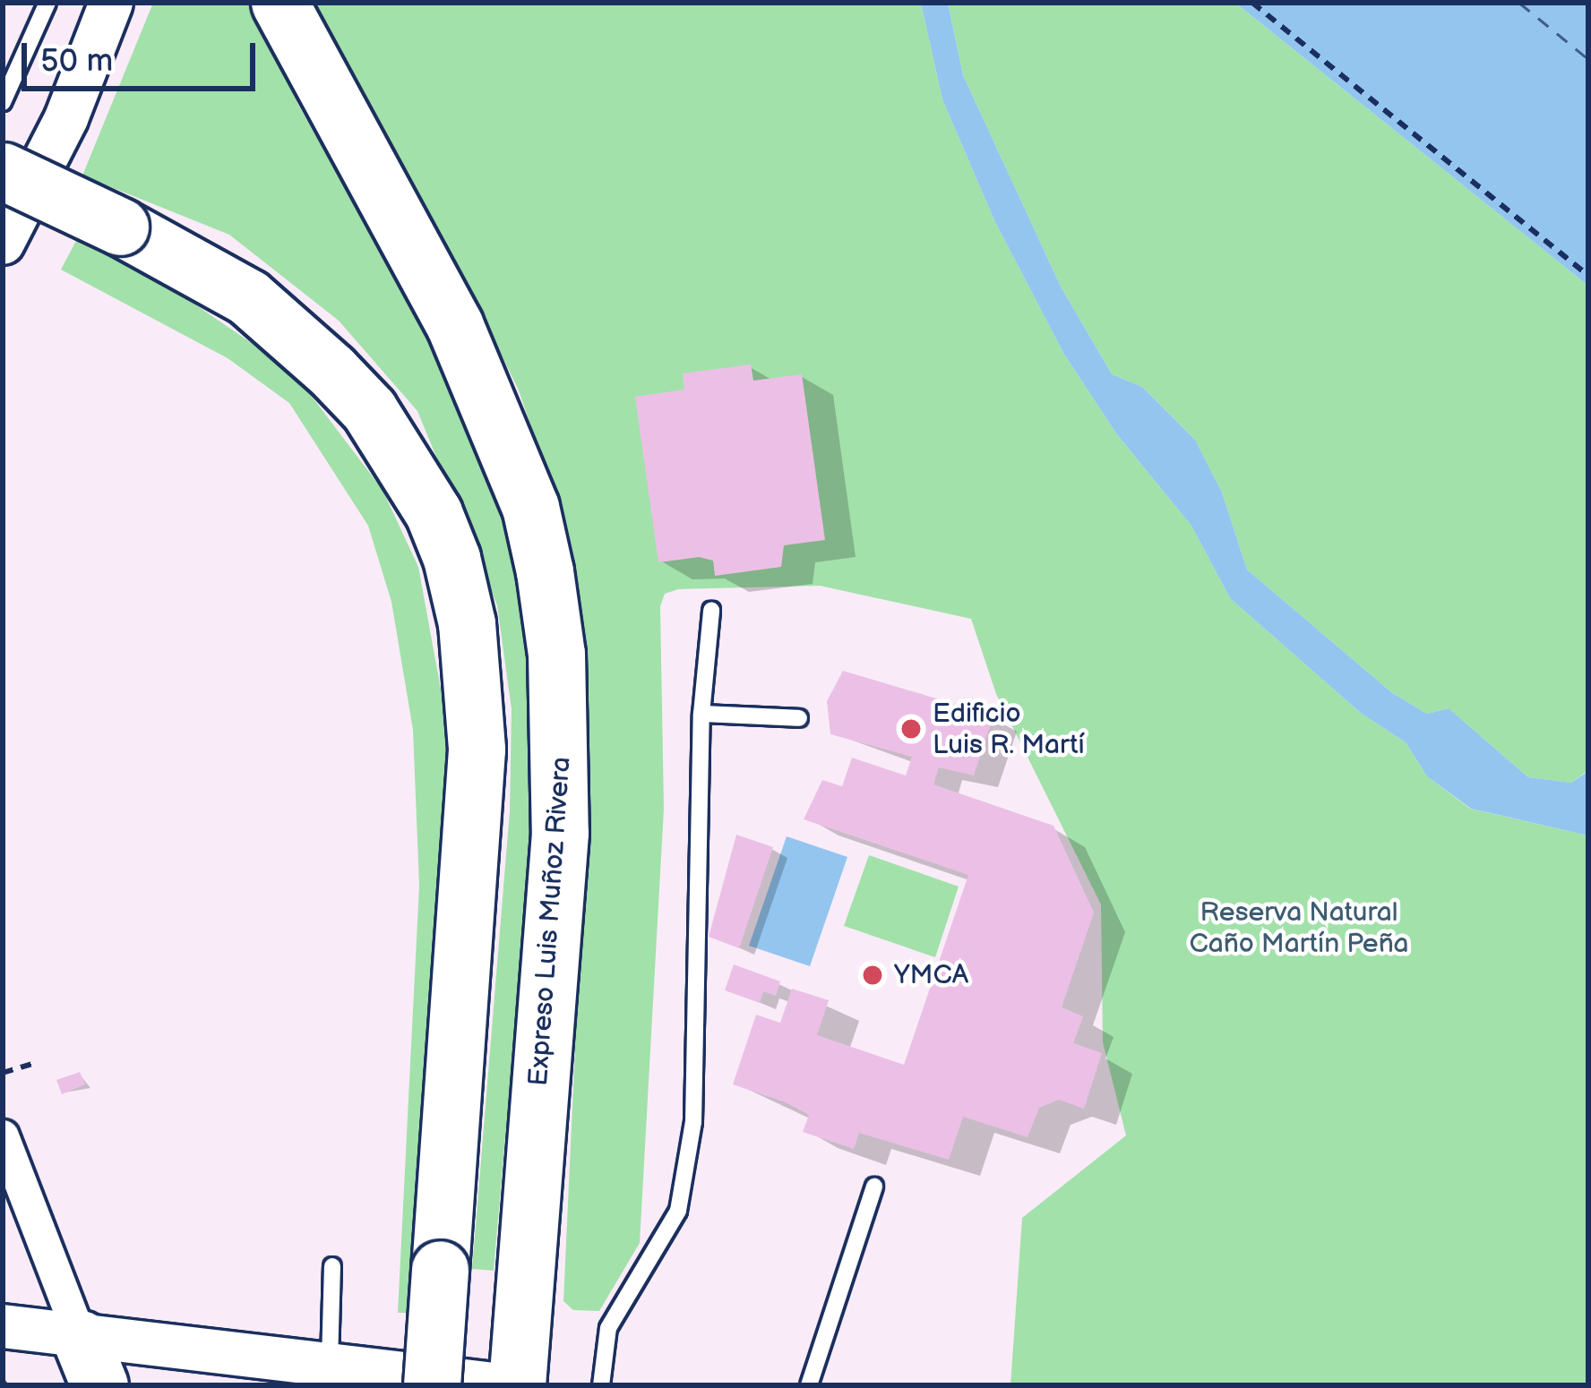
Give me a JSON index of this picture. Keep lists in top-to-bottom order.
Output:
{
  "streets": {
    "highway": ["Expreso Luis Muñoz Rivera"]
  },
  "parks": ["Reserva Natural Caño Martín Peña"],
  "places": ["Edificio Luis R. Martí", "YMCA"],
  "scale_bar": "50 m"
}
